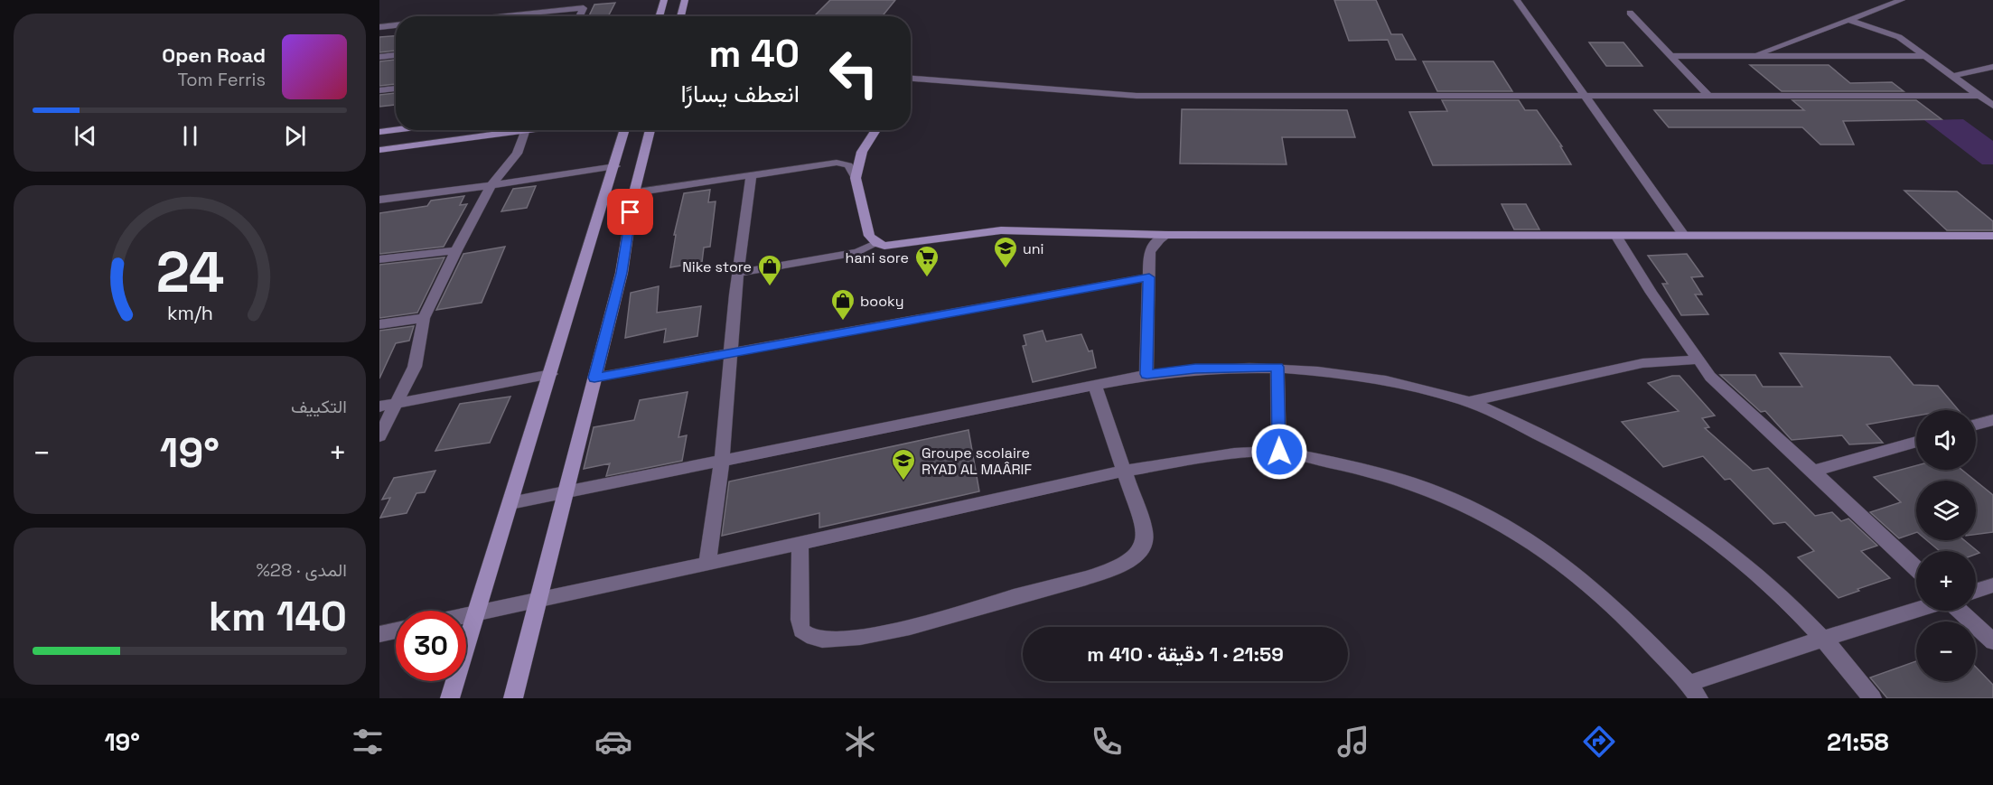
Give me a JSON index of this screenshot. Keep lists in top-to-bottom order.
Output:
{
  "places": {
    "school or university": ["uni", "Groupe scolaire RYAD AL MAÂRIF"],
    "supermarket": ["hani sore"],
    "shop": ["Nike store", "booky"]
  },
  "page": {
    "turn": ["40 m", "انعطف يسارًا"],
    "song": ["Open Road", "Tom Ferris"],
    "tile": [
      "التكييف",
      ["المدى · 28%", "140 km"]
    ],
    "map_buttons": ["+", "−"],
    "heat": ["−", "19°", "+"],
    "limit": "30",
    "trip": "21:59 · 1 دقيقة · 410 m",
    "tabs": ["21:58", "19°"],
    "gauge": ["24", "km/h"]
  }
}
